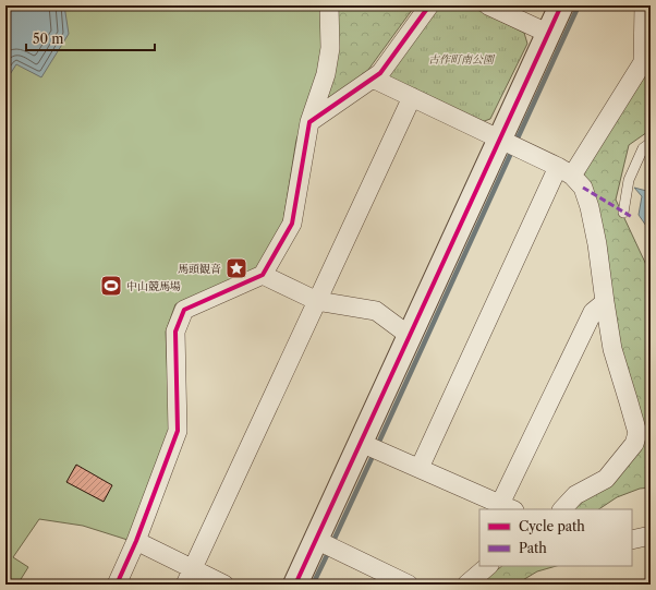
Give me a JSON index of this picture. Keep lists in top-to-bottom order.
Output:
{
  "parks": ["古作町南公園"],
  "places": {
    "place": ["馬頭観音"],
    "sports": ["中山競馬場"]
  },
  "legend": ["Cycle path", "Path"],
  "scale_bar": "50 m"
}
